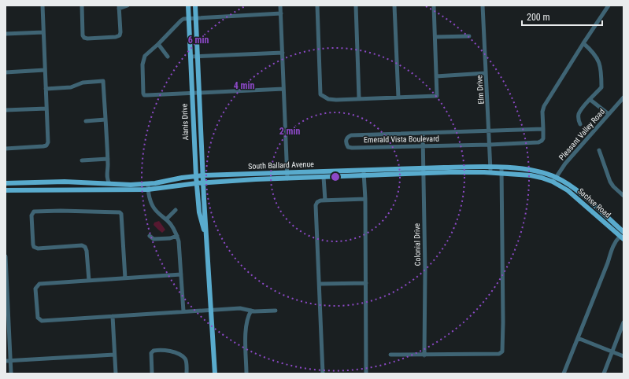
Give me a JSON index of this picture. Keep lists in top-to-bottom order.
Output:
{
  "streets": {
    "main road": ["Alanis Drive", "South Ballard Avenue", "Sachse Road"],
    "street": [
      "Elm Drive",
      "Pleasant Valley Road",
      "Emerald Vista Boulevard",
      "Colonial Drive"
    ]
  },
  "crossings": [
    ["Elm Drive", "Emerald Vista Boulevard"],
    ["Elm Drive", "South Ballard Avenue"],
    ["Alanis Drive", "South Ballard Avenue"],
    ["Pleasant Valley Road", "South Ballard Avenue"],
    ["Pleasant Valley Road", "Sachse Road"],
    ["Emerald Vista Boulevard", "Colonial Drive"],
    ["South Ballard Avenue", "Sachse Road"],
    ["South Ballard Avenue", "Colonial Drive"]
  ],
  "scale_bar": "200 m",
  "rings": ["6 min", "4 min", "2 min"]
}
